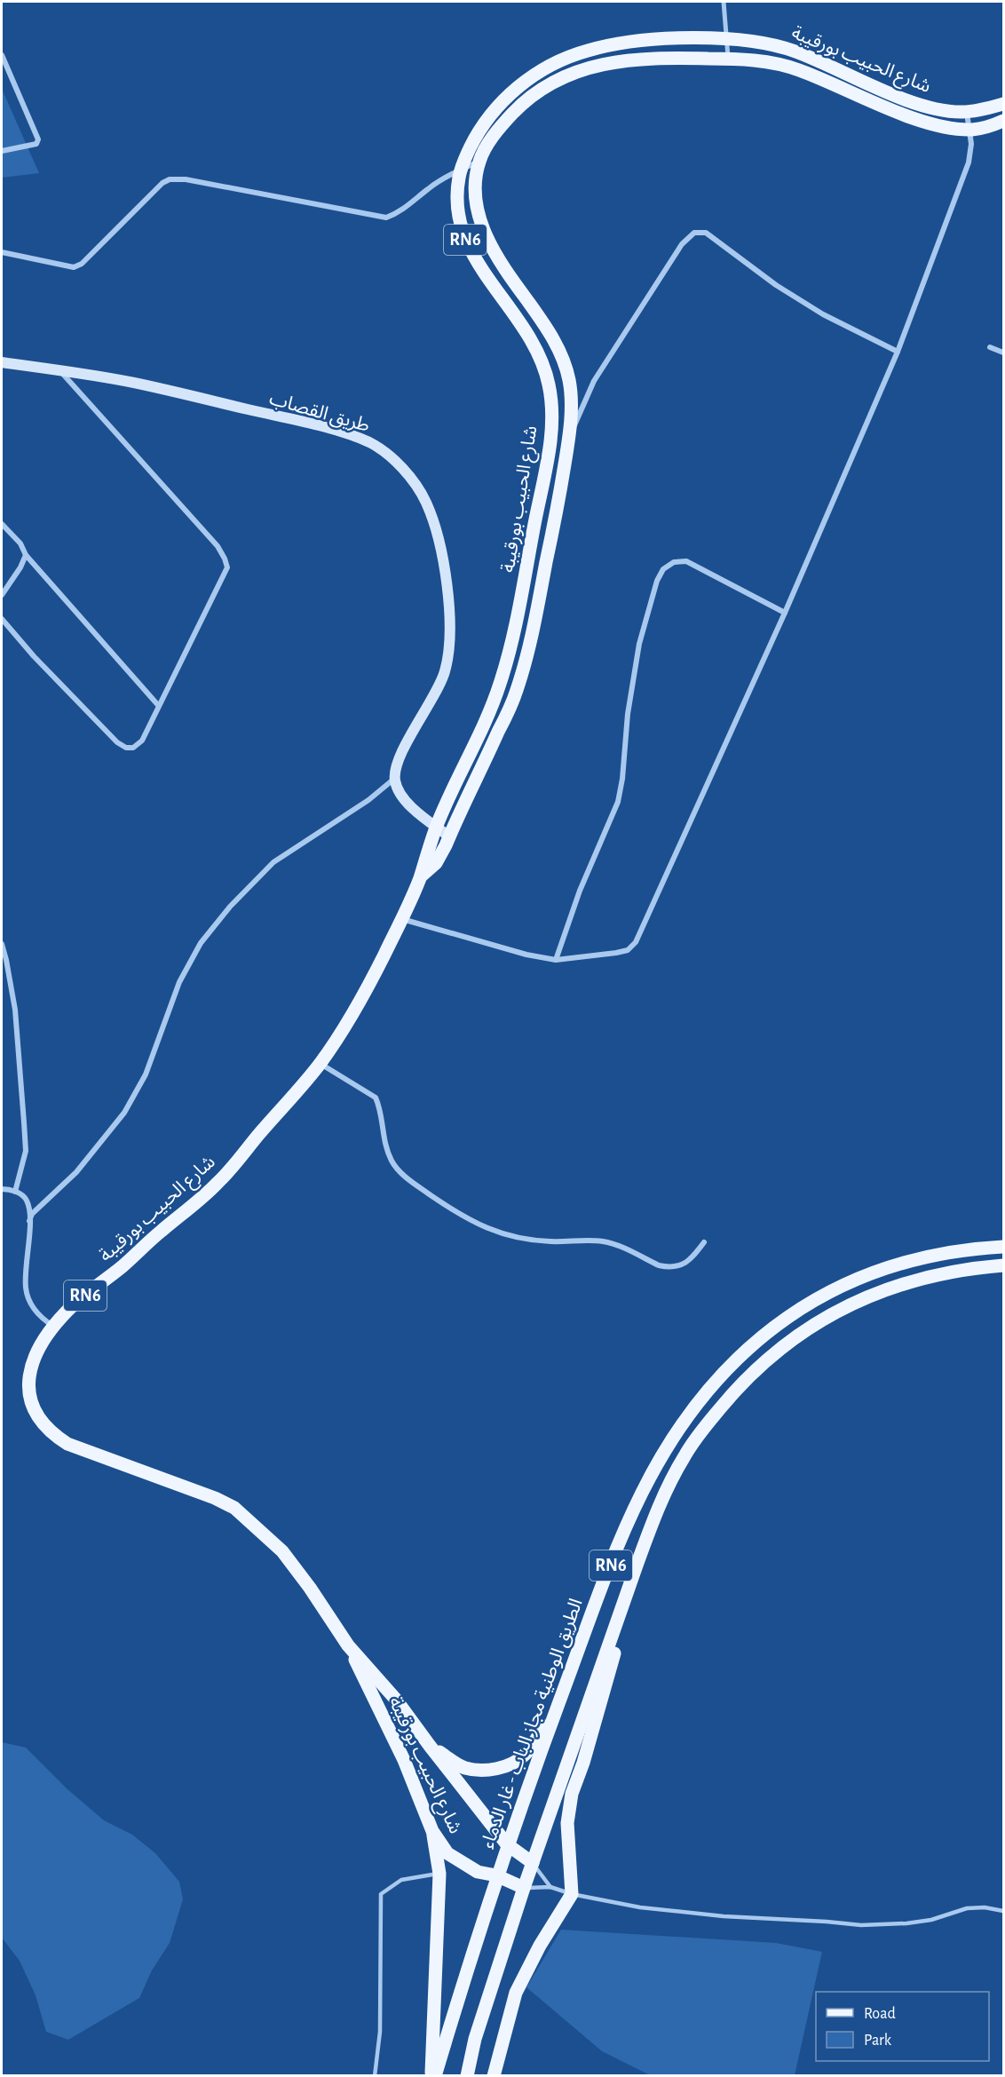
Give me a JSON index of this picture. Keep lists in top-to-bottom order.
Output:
{
  "streets": {
    "main road": [
      "شارع الحبيب بورقيبة",
      "RN6",
      "طريق القصاب",
      "الطريق الوطنية مجاز الباب - غار الدماء"
    ]
  },
  "crossings": [
    ["شارع الحبيب بورقيبة", "RN6"],
    ["شارع الحبيب بورقيبة", "الطريق الوطنية مجاز الباب - غار الدماء"]
  ],
  "legend": ["Road", "Park"]
}
